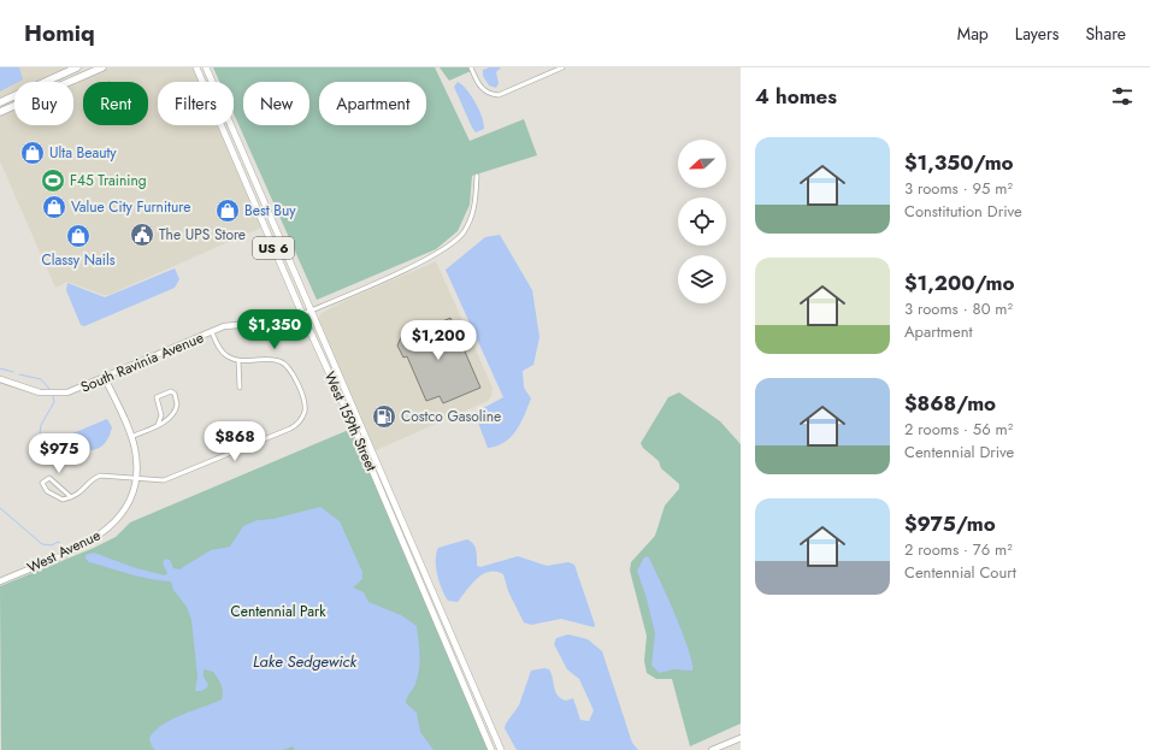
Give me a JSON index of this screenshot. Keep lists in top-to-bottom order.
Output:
{
  "streets": {
    "main road": ["US 6", "West 159th Street"],
    "street": ["South Ravinia Avenue", "West Avenue"]
  },
  "crossings": [
    ["South Ravinia Avenue", "West 159th Street"],
    ["South Ravinia Avenue", "West Avenue"]
  ],
  "water": ["Lake Sedgewick"],
  "parks": ["Centennial Park"],
  "places": {
    "shop": [
      "Ulta Beauty",
      "Value City Furniture",
      "Best Buy",
      "Classy Nails"
    ],
    "sports": ["F45 Training"],
    "public building": ["The UPS Store"],
    "fuel station": ["Costco Gasoline"]
  },
  "north": "left",
  "page": {
    "header": "Homiq",
    "nav": ["Map", "Layers", "Share"],
    "heading": "4 homes",
    "chip": [
      "Buy",
      "Rent",
      "Filters",
      "New",
      "Apartment"
    ],
    "list": [
      {
        "name": "$1,350/mo",
        "note": "3 rooms · 95 m² · Constitution Drive"
      },
      {
        "name": "$1,200/mo",
        "note": "3 rooms · 80 m² · Apartment"
      },
      {
        "name": "$868/mo",
        "note": "2 rooms · 56 m² · Centennial Drive"
      },
      {
        "name": "$975/mo",
        "note": "2 rooms · 76 m² · Centennial Court"
      }
    ],
    "price": [
      "$1,350",
      "$1,200",
      "$868",
      "$975"
    ]
  }
}
